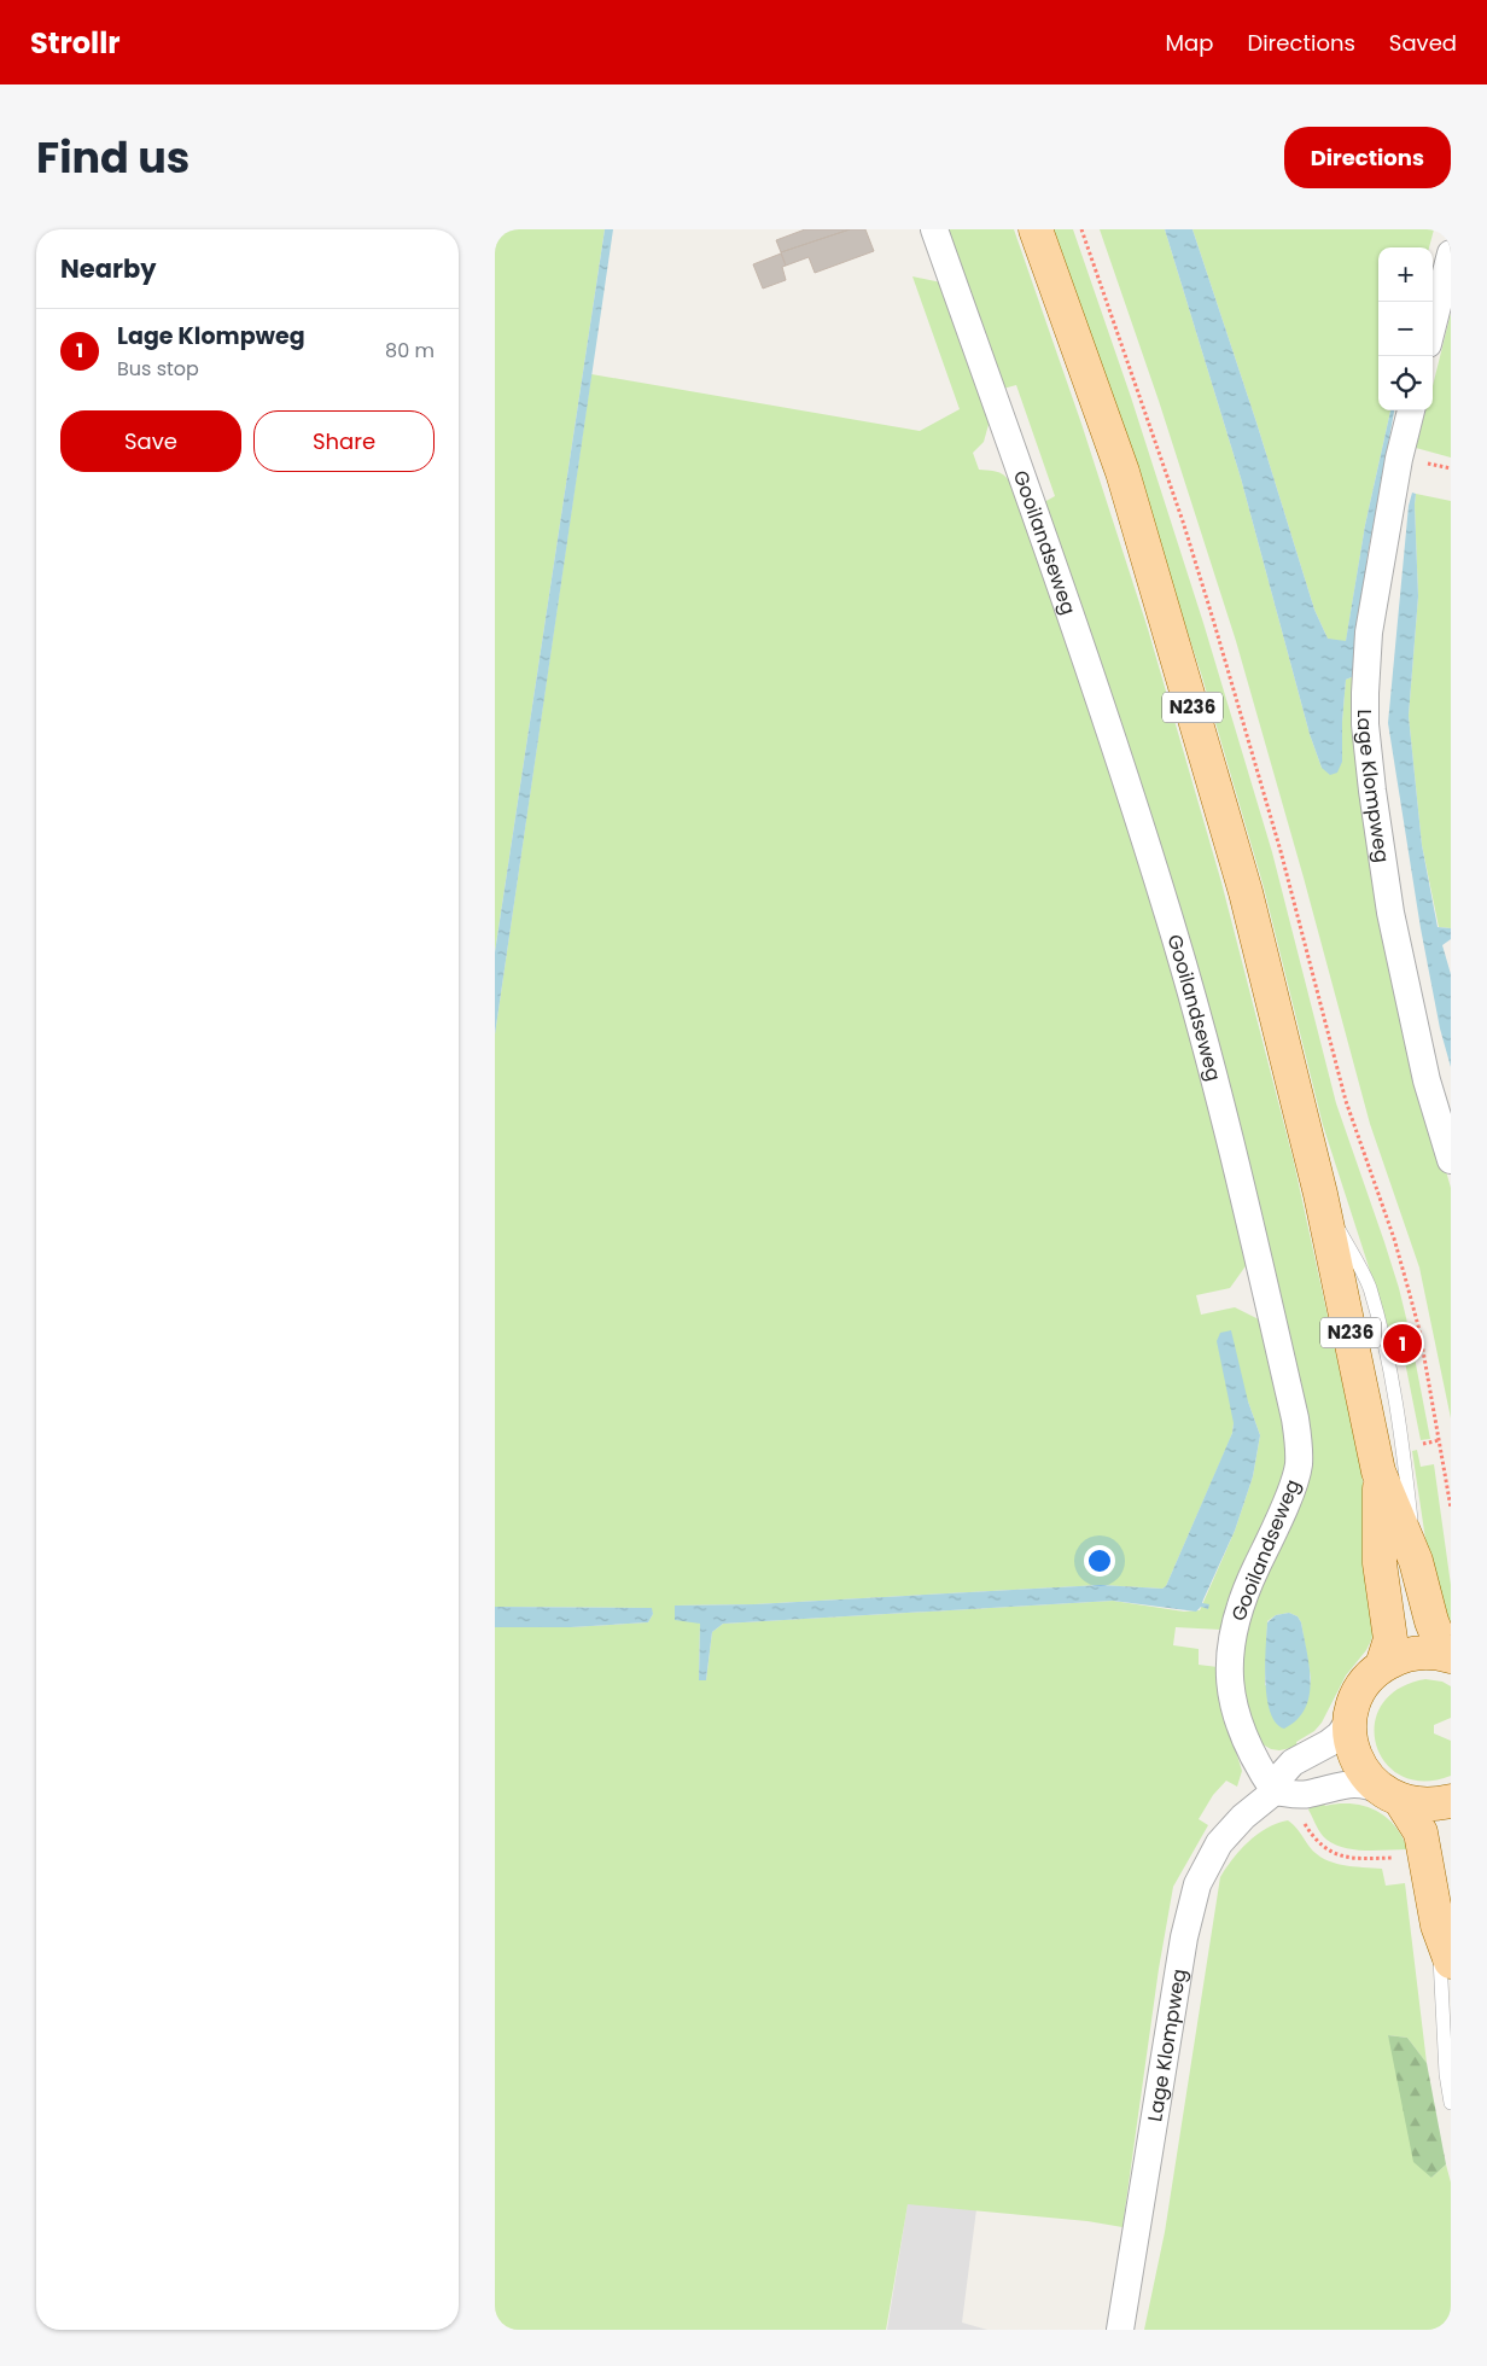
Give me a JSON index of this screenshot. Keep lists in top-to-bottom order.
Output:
{
  "streets": {
    "main road": ["N236"],
    "street": ["Gooilandseweg", "Lage Klompweg"]
  },
  "crossings": [
    ["Gooilandseweg", "Lage Klompweg"],
    ["N236", "Lage Klompweg"]
  ],
  "page": {
    "header": "Strollr",
    "nav": ["Map", "Directions", "Saved"],
    "title": "Find us",
    "buttons": [
      "Directions",
      ["Save", "Share"]
    ],
    "heading": "Nearby",
    "map_buttons": ["+", "−"],
    "list": [
      {
        "mark": "1",
        "name": "Lage Klompweg",
        "note": "Bus stop",
        "value": "80 m"
      }
    ],
    "pins": "1"
  }
}
